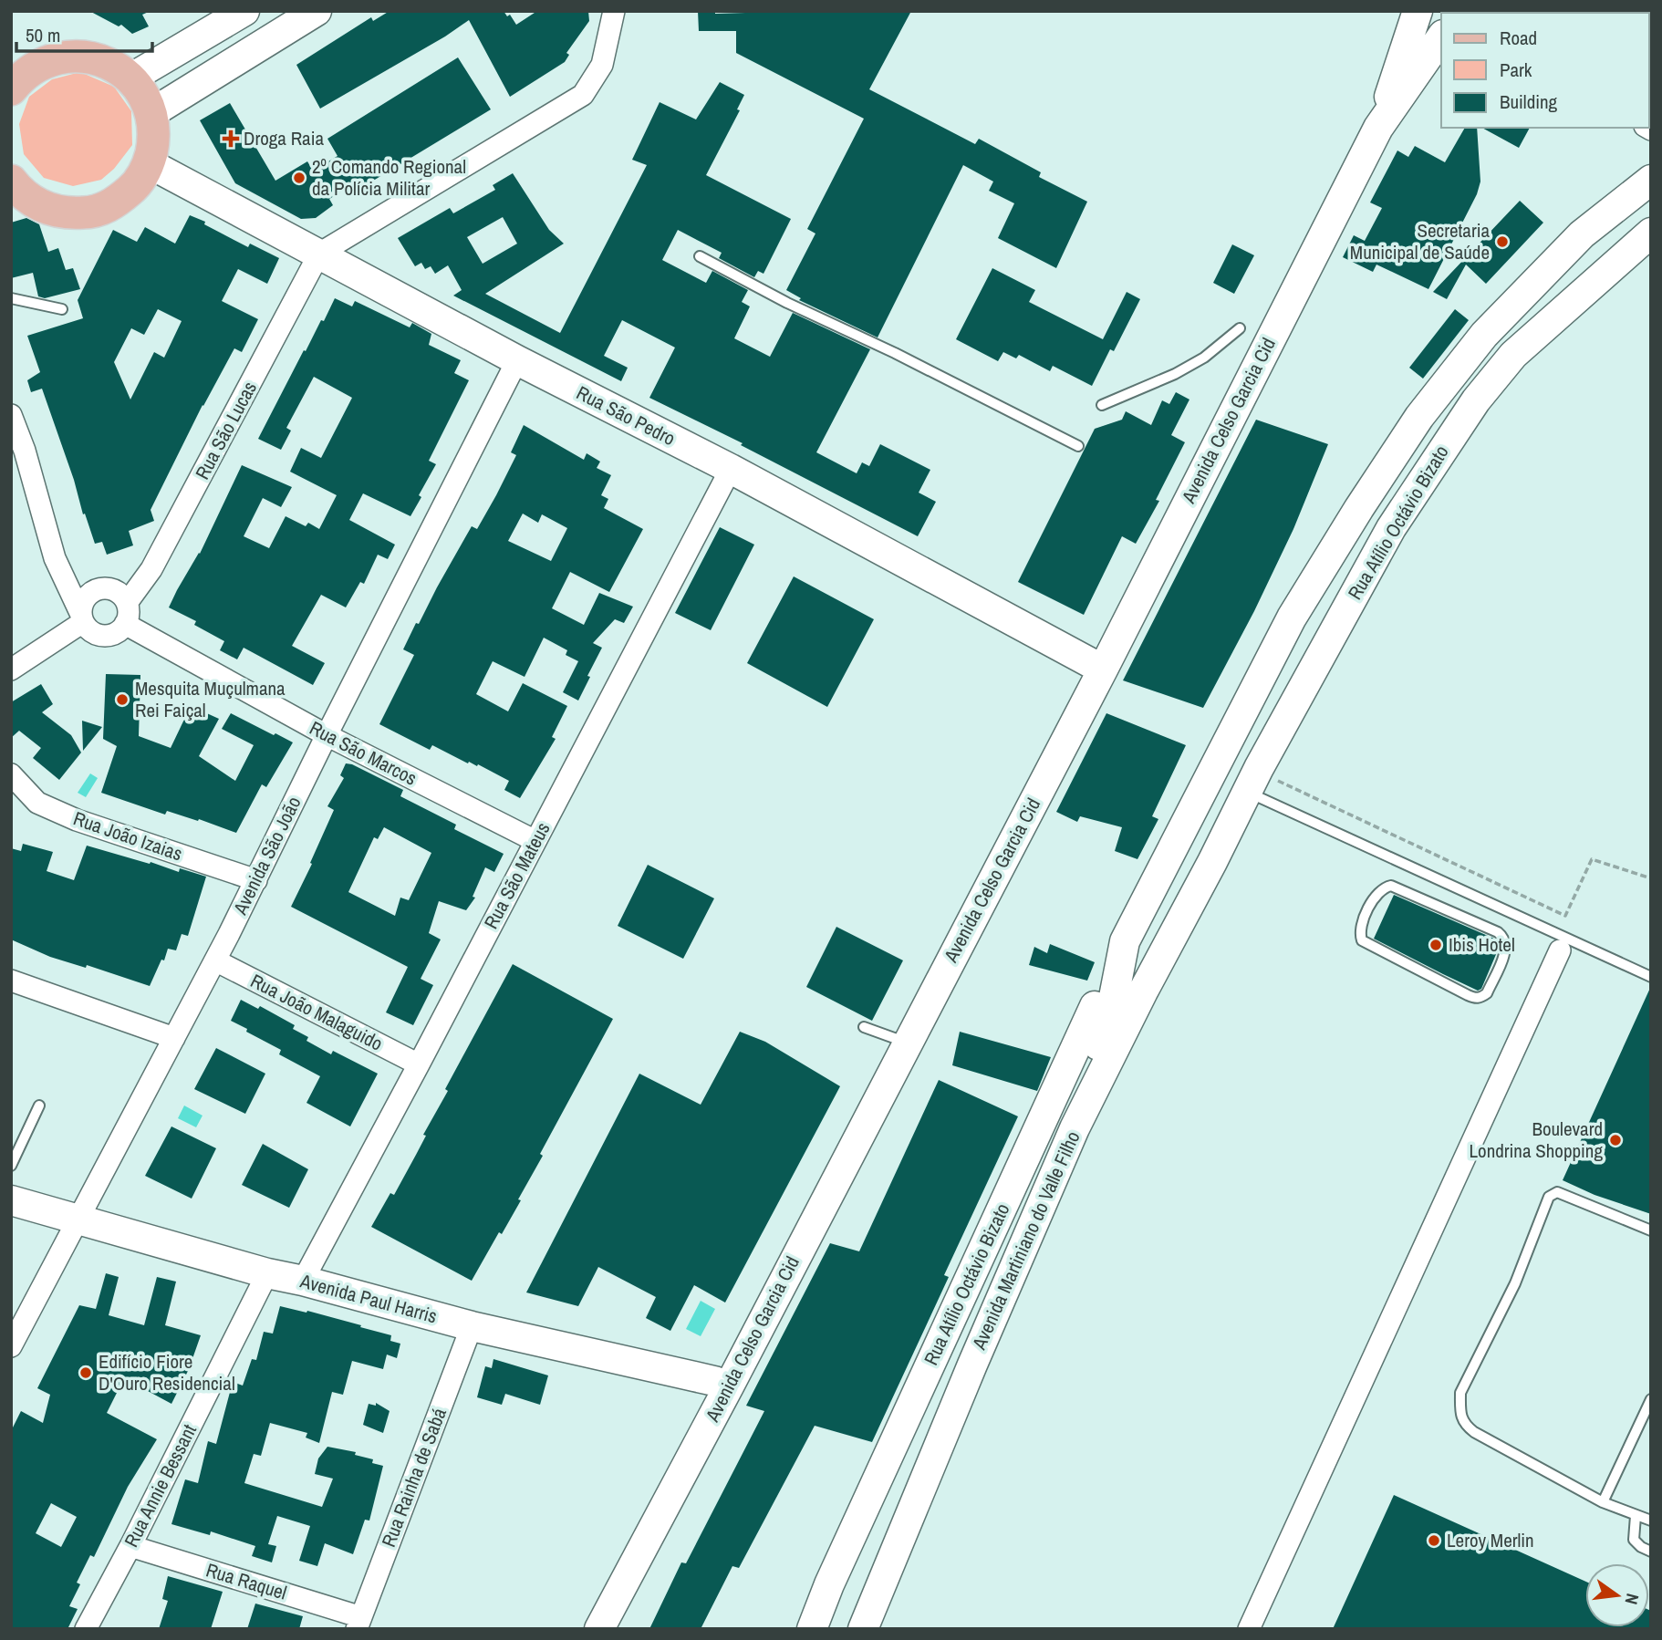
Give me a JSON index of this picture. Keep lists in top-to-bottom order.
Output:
{
  "streets": {
    "street": [
      "Rua São Pedro",
      "Avenida Celso Garcia Cid",
      "Rua São Lucas",
      "Rua Atílio Octávio Bizato",
      "Rua São Marcos",
      "Rua João Izaias",
      "Avenida São João",
      "Rua São Mateus",
      "Rua João Malaguido",
      "Avenida Martiniano do Valle Filho",
      "Avenida Paul Harris",
      "Rua Rainha de Sabá",
      "Rua Annie Bessant",
      "Rua Raquel"
    ]
  },
  "crossings": [
    ["Rua São Pedro", "Avenida Celso Garcia Cid"],
    ["Rua São Pedro", "Rua São Lucas"],
    ["Rua São Pedro", "Avenida São João"],
    ["Rua São Pedro", "Rua São Mateus"],
    ["Avenida Celso Garcia Cid", "Avenida Paul Harris"],
    ["Rua São Lucas", "Rua São Marcos"],
    ["Rua Atílio Octávio Bizato", "Avenida Martiniano do Valle Filho"],
    ["Rua São Marcos", "Avenida São João"],
    ["Rua São Marcos", "Rua São Mateus"],
    ["Rua João Izaias", "Avenida São João"],
    ["Avenida São João", "Rua João Malaguido"],
    ["Avenida São João", "Avenida Paul Harris"],
    ["Rua São Mateus", "Rua João Malaguido"],
    ["Rua São Mateus", "Avenida Paul Harris"],
    ["Avenida Paul Harris", "Rua Rainha de Sabá"],
    ["Avenida Paul Harris", "Rua Annie Bessant"],
    ["Rua Rainha de Sabá", "Rua Raquel"],
    ["Rua Annie Bessant", "Rua Raquel"]
  ],
  "places": {
    "health": ["Droga Raia"],
    "other": [
      "2º Comando Regional da Polícia Militar",
      "Secretaria Municipal de Saúde",
      "Mesquita Muçulmana Rei Faiçal",
      "Ibis Hotel",
      "Boulevard Londrina Shopping",
      "Edifício Fiore D'Ouro Residencial",
      "Leroy Merlin"
    ]
  },
  "legend": ["Road", "Park", "Building"],
  "scale_bar": "50 m",
  "north": "right"
}
